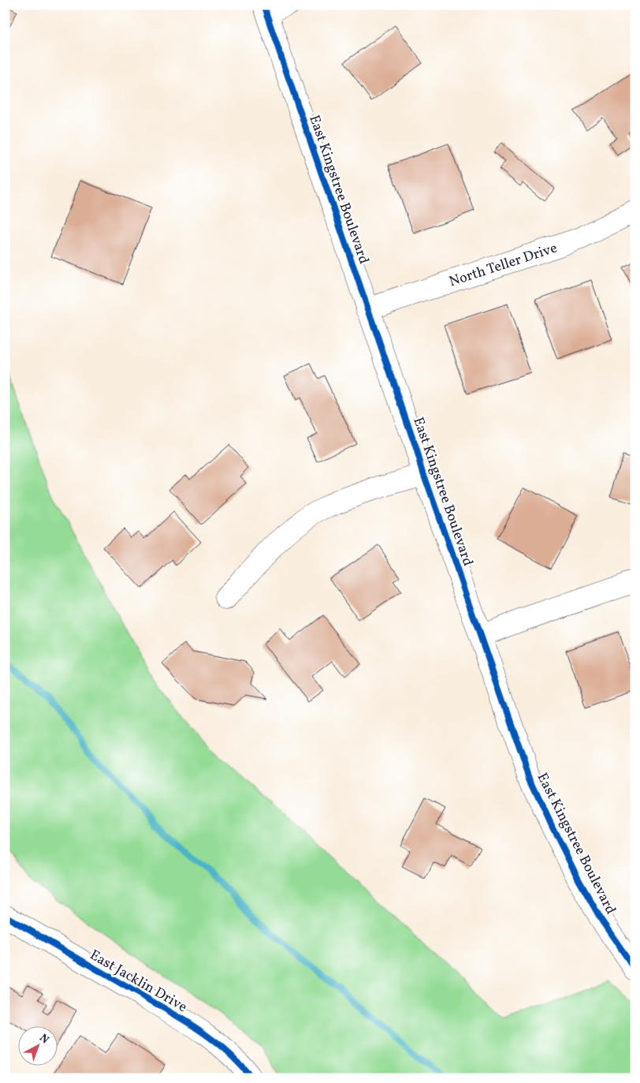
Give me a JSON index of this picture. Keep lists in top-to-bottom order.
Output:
{
  "streets": {
    "street": ["East Kingstree Boulevard", "North Teller Drive", "East Jacklin Drive"]
  },
  "crossings": [
    ["East Kingstree Boulevard", "North Teller Drive"]
  ],
  "north": "top right"
}
